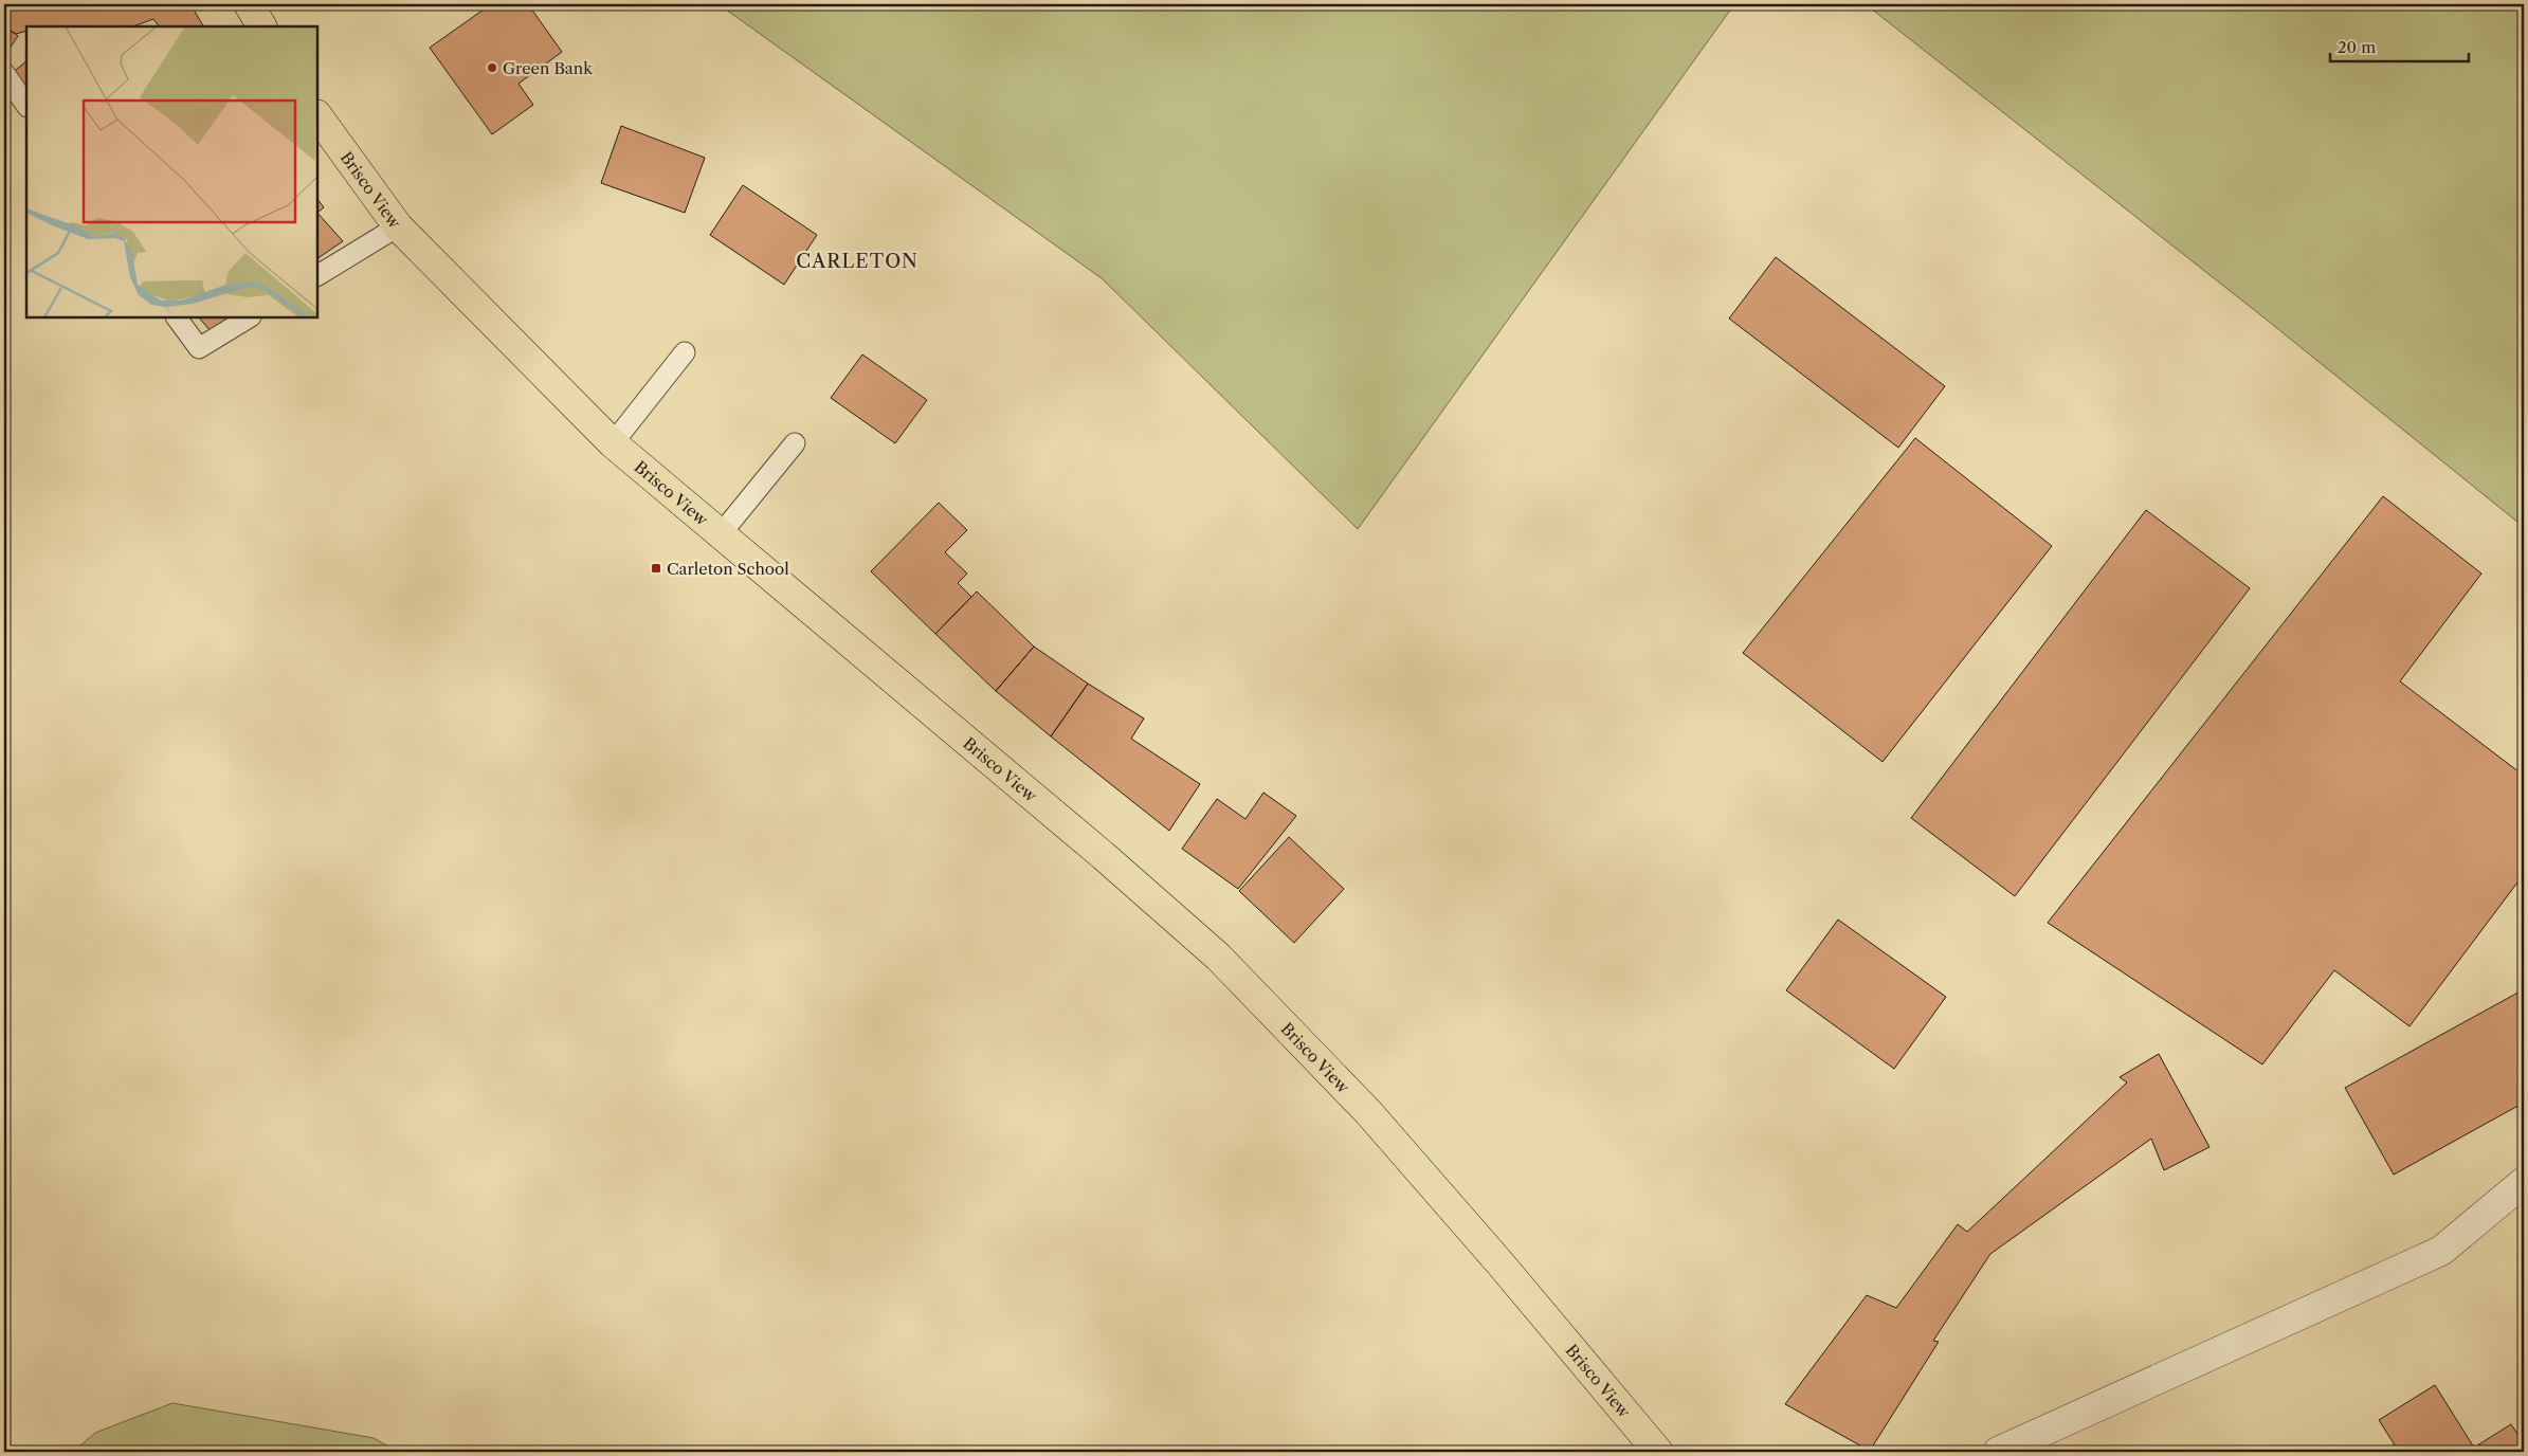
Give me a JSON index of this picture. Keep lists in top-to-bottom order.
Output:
{
  "streets": {
    "main road": ["Brisco View"]
  },
  "districts": ["CARLETON"],
  "places": {
    "other": ["Green Bank"],
    "transit": ["Carleton School"]
  },
  "scale_bar": "20 m"
}
